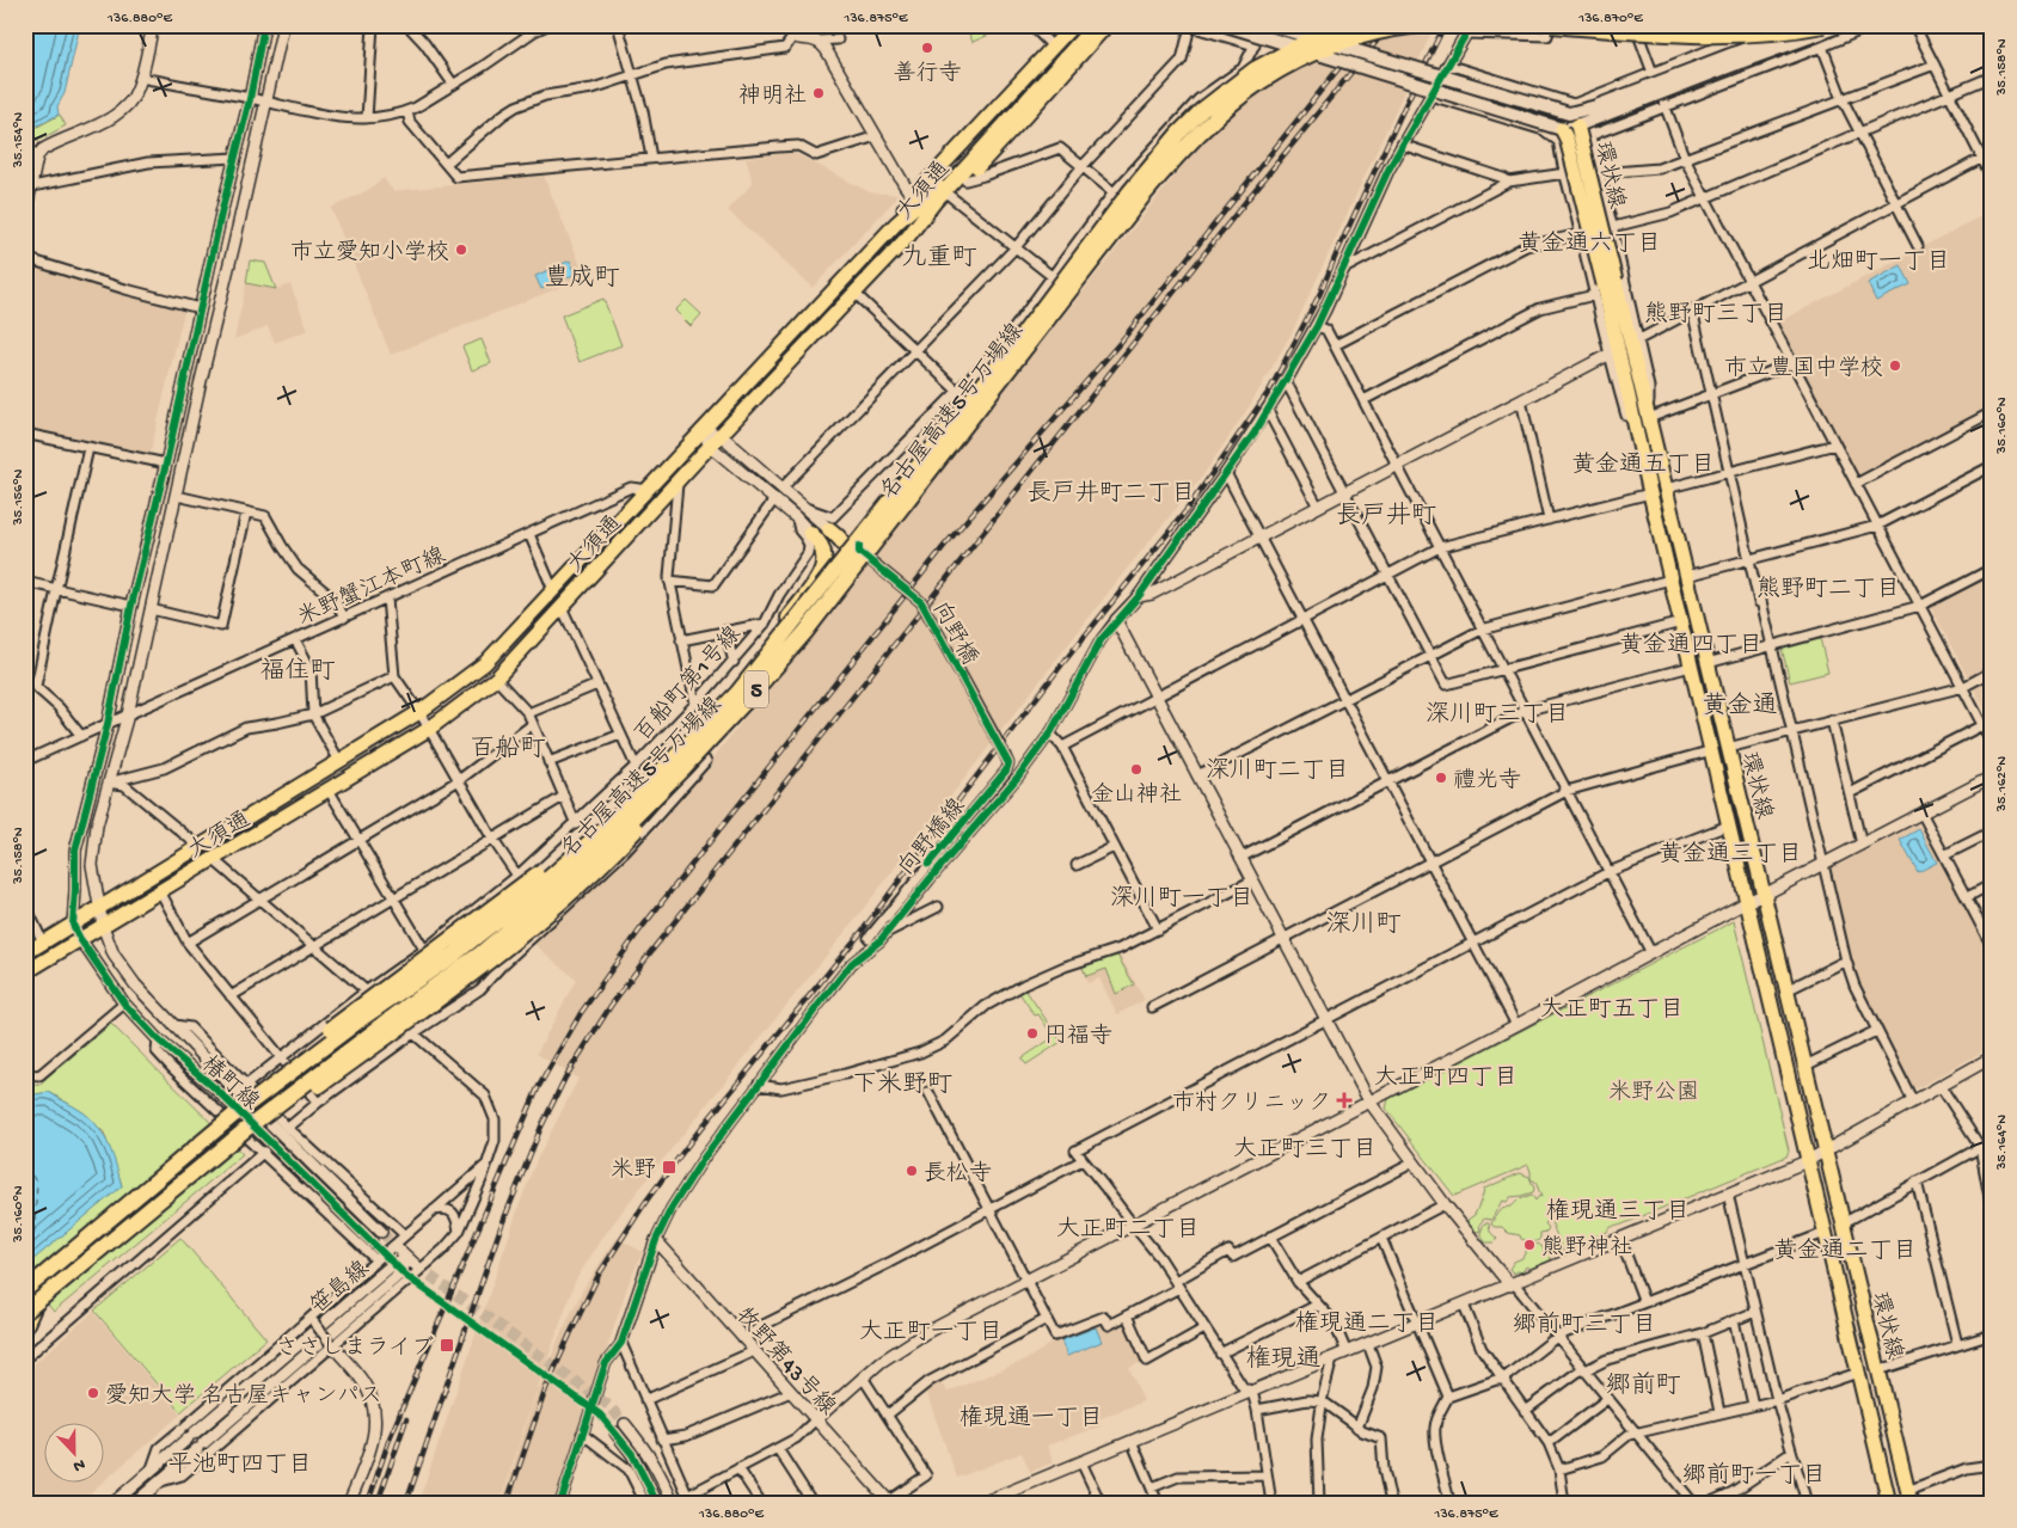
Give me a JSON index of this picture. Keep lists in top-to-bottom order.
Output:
{
  "streets": {
    "highway": ["名古屋高速5号万場線", "5"],
    "main road": ["環状線", "大須通"],
    "street": [
      "米野蟹江本町線",
      "向野橋",
      "百船町第1号線",
      "向野橋線",
      "椿町線",
      "笹島線",
      "牧野第43号線"
    ]
  },
  "crossings": [
    ["大須通", "米野蟹江本町線"],
    ["大須通", "椿町線"],
    ["米野蟹江本町線", "椿町線"],
    ["向野橋", "向野橋線"]
  ],
  "districts": [
    "黄金通六丁目",
    "九重町",
    "北畑町一丁目",
    "豊成町",
    "熊野町三丁目",
    "黄金通五丁目",
    "長戸井町二丁目",
    "長戸井町",
    "熊野町二丁目",
    "黄金通四丁目",
    "福住町",
    "黄金通",
    "深川町三丁目",
    "百船町",
    "深川町二丁目",
    "黄金通三丁目",
    "深川町一丁目",
    "深川町",
    "大正町五丁目",
    "大正町四丁目",
    "下米野町",
    "大正町三丁目",
    "権現通三丁目",
    "大正町二丁目",
    "黄金通二丁目",
    "権現通二丁目",
    "郷前町三丁目",
    "大正町一丁目",
    "権現通",
    "郷前町",
    "権現通一丁目",
    "平池町四丁目",
    "郷前町一丁目"
  ],
  "parks": ["米野公園"],
  "places": {
    "other": [
      "善行寺",
      "神明社",
      "市立愛知小学校",
      "市立豊国中学校",
      "金山神社",
      "禮光寺",
      "円福寺",
      "長松寺",
      "熊野神社",
      "愛知大学 名古屋キャンパス"
    ],
    "health": ["市村クリニック"],
    "transit": ["米野", "ささしまライブ"]
  },
  "north": "bottom",
  "coordinates": [
    "136.880°E",
    "136.875°E",
    "136.870°E",
    "35.158°N",
    "35.154°N",
    "35.160°N",
    "35.156°N",
    "35.162°N",
    "35.164°N"
  ]
}
